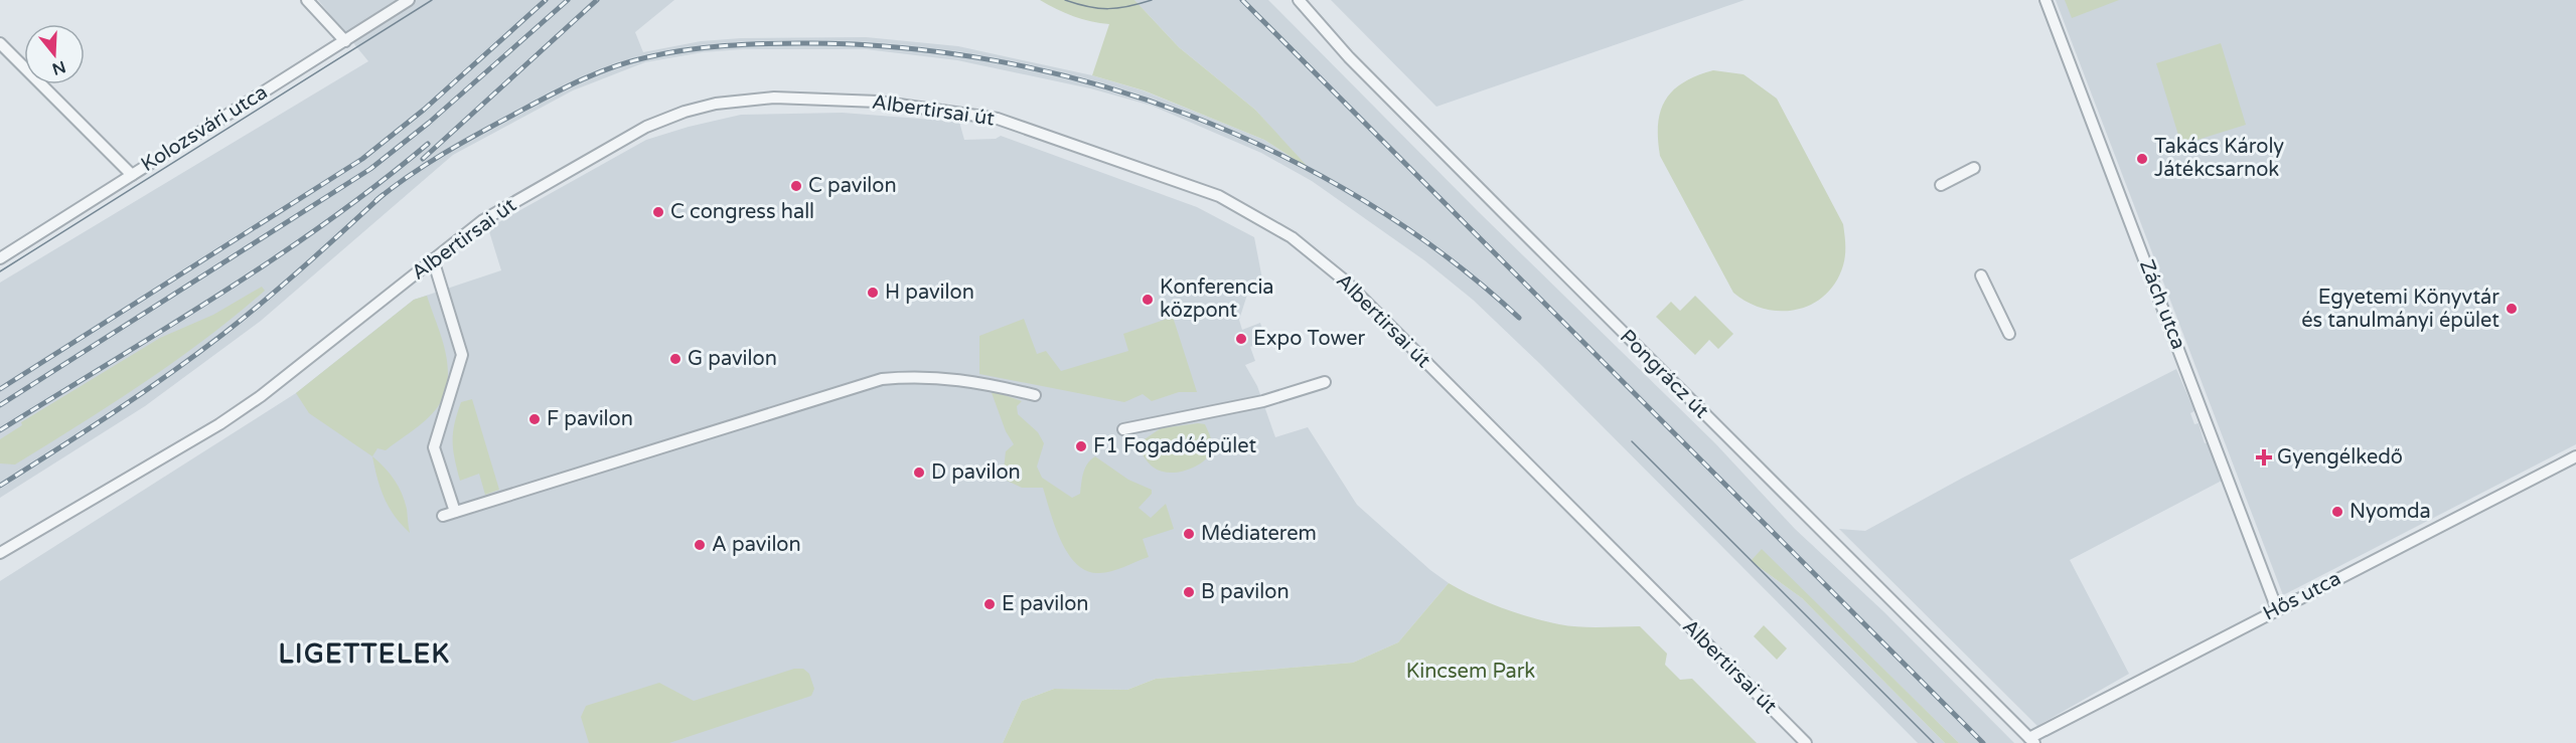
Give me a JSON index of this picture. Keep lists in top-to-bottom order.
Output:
{
  "streets": {
    "street": [
      "Albertirsai út",
      "Kolozsvári utca",
      "Zách utca",
      "Pongrácz út",
      "Hős utca"
    ]
  },
  "crossings": [
    ["Zách utca", "Hős utca"],
    ["Pongrácz út", "Hős utca"]
  ],
  "districts": ["LIGETTELEK"],
  "parks": ["Kincsem Park"],
  "places": {
    "other": [
      "Takács Károly Játékcsarnok",
      "C pavilon",
      "C congress hall",
      "H pavilon",
      "Konferencia központ",
      "Egyetemi Könyvtár és tanulmányi épület",
      "Expo Tower",
      "G pavilon",
      "F pavilon",
      "F1 Fogadóépület",
      "D pavilon",
      "Nyomda",
      "Médiaterem",
      "A pavilon",
      "B pavilon",
      "E pavilon"
    ],
    "health": ["Gyengélkedő"]
  },
  "north": "bottom"
}
